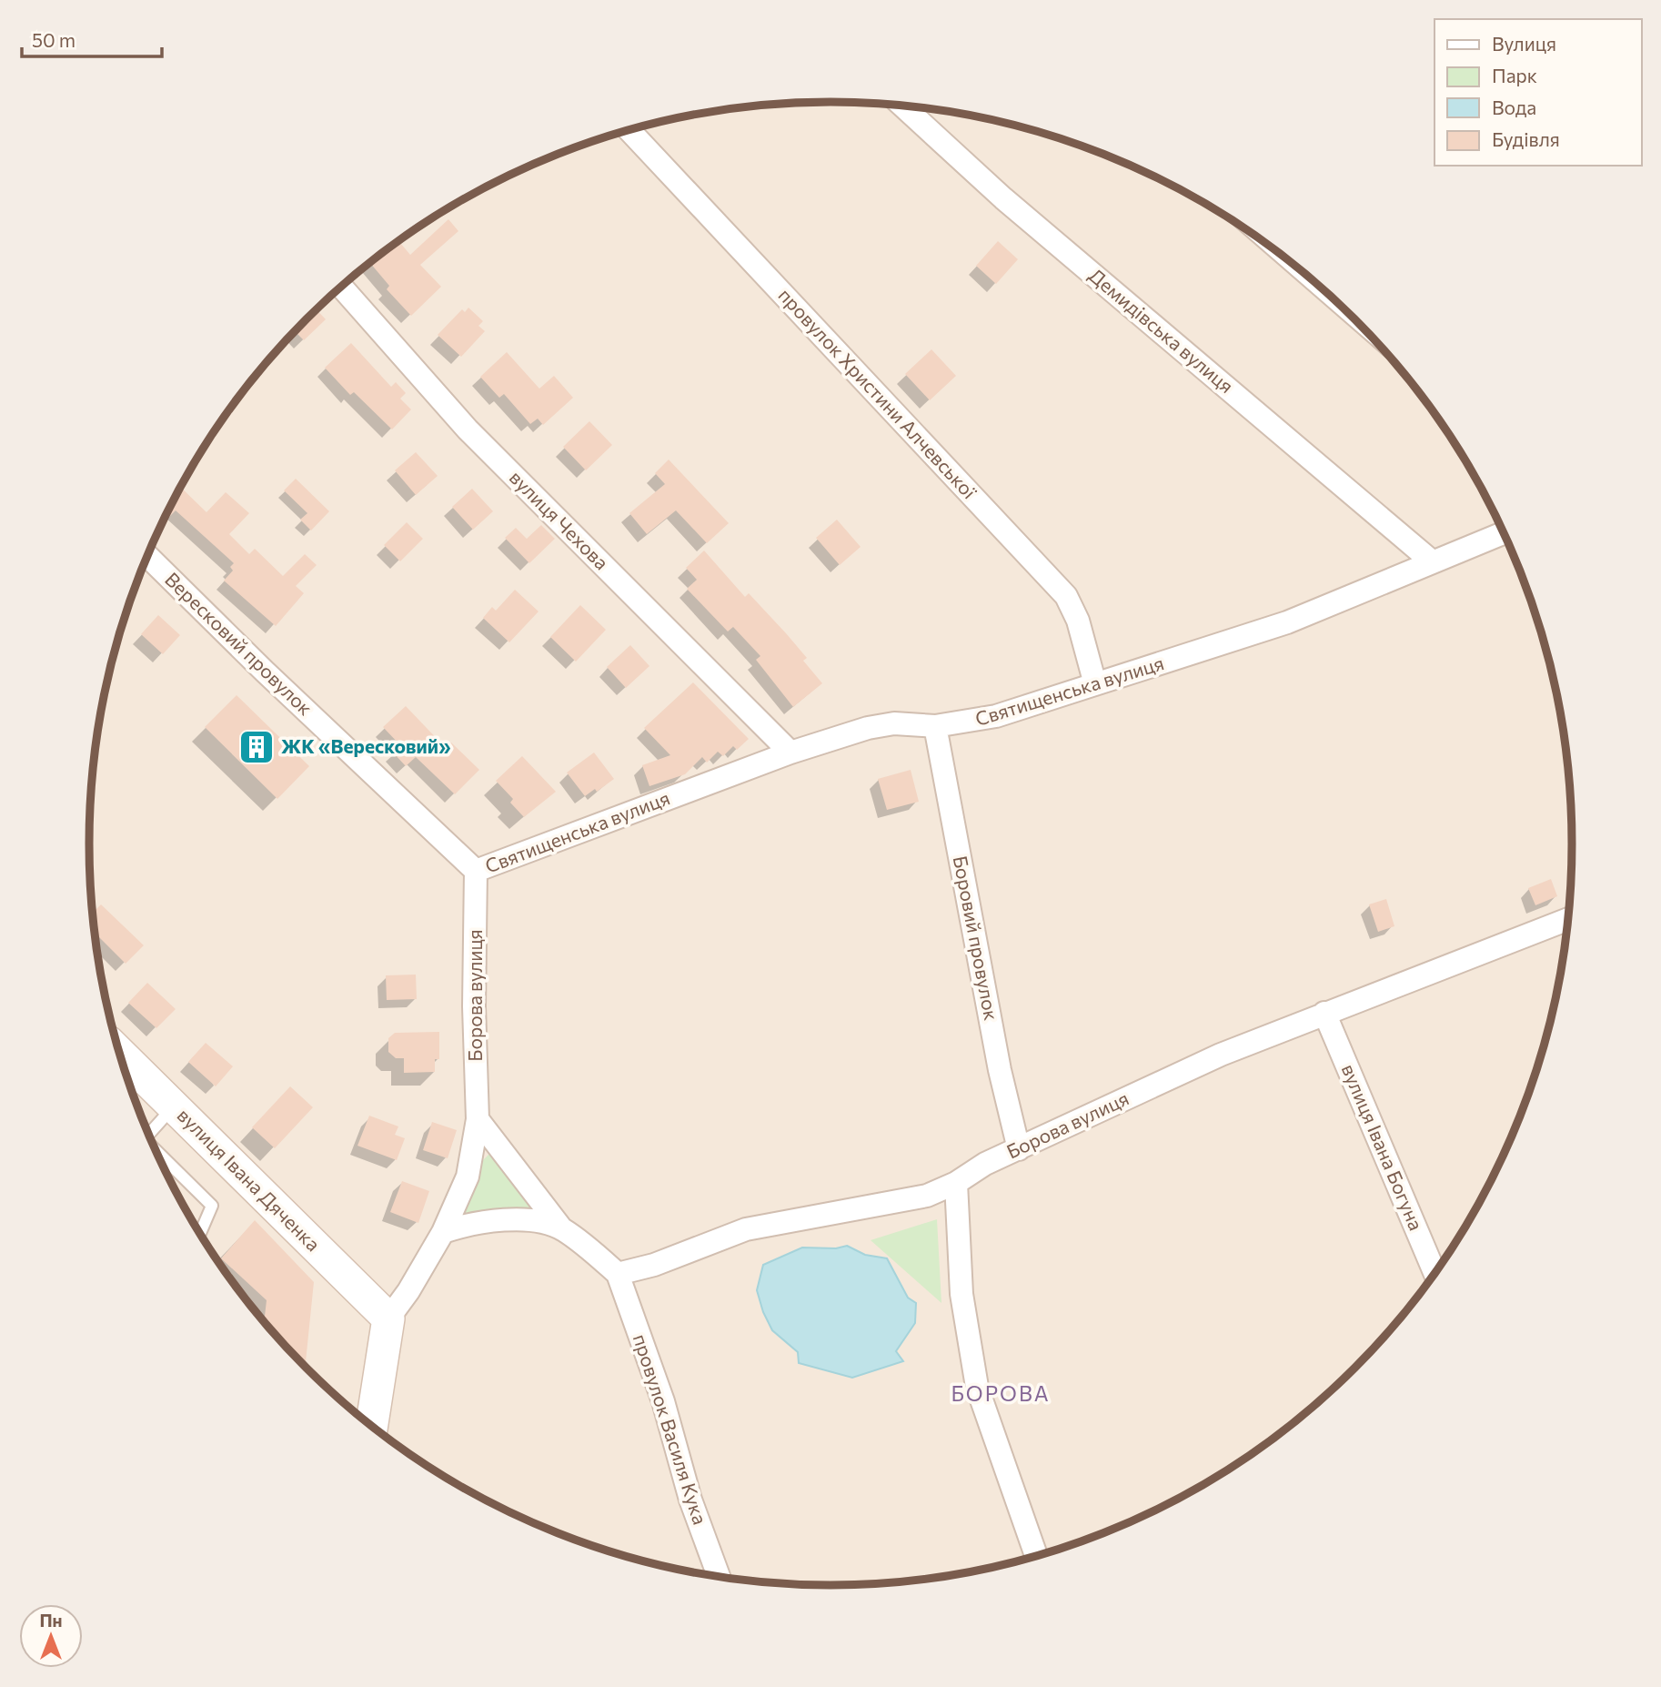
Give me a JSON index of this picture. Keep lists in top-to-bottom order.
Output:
{
  "streets": {
    "street": [
      "Демидівська вулиця",
      "провулок Христини Алчевської",
      "вулиця Чехова",
      "Вересковий провулок",
      "Святищенська вулиця",
      "Боровий провулок",
      "Борова вулиця",
      "вулиця Івана Богуна",
      "вулиця Івана Дяченка",
      "провулок Василя Кука"
    ]
  },
  "crossings": [
    ["Демидівська вулиця", "Святищенська вулиця"],
    ["провулок Христини Алчевської", "Святищенська вулиця"],
    ["вулиця Чехова", "Святищенська вулиця"],
    ["Вересковий провулок", "Святищенська вулиця"],
    ["Вересковий провулок", "Борова вулиця"],
    ["Святищенська вулиця", "Боровий провулок"],
    ["Святищенська вулиця", "Борова вулиця"],
    ["Боровий провулок", "Борова вулиця"],
    ["Борова вулиця", "вулиця Івана Богуна"],
    ["Борова вулиця", "вулиця Івана Дяченка"],
    ["Борова вулиця", "провулок Василя Кука"]
  ],
  "districts": ["БОРОВА"],
  "places": {
    "building": ["ЖК «Вересковий»"]
  },
  "legend": [
    "Вулиця",
    "Парк",
    "Вода",
    "Будівля"
  ],
  "scale_bar": "50 m",
  "north": "top"
}
